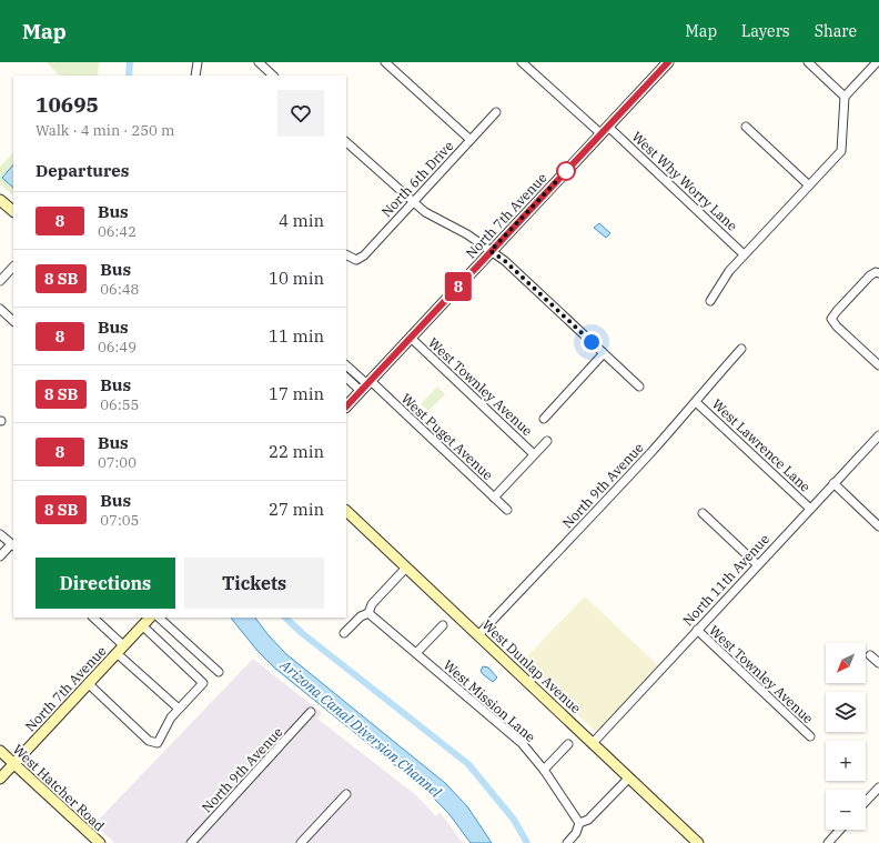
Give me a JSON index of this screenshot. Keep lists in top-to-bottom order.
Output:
{
  "streets": {
    "main road": ["North 7th Avenue", "West Dunlap Avenue", "West Hatcher Road"],
    "street": [
      "North 6th Drive",
      "West Why Worry Lane",
      "West Townley Avenue",
      "West Puget Avenue",
      "West Lawrence Lane",
      "North 9th Avenue",
      "North 11th Avenue",
      "West Mission Lane"
    ]
  },
  "crossings": [
    ["West Why Worry Lane", "North 7th Avenue"],
    ["North 7th Avenue", "West Townley Avenue"],
    ["North 7th Avenue", "West Puget Avenue"],
    ["North 7th Avenue", "West Hatcher Road"],
    ["West Townley Avenue", "North 11th Avenue"],
    ["West Lawrence Lane", "North 9th Avenue"],
    ["West Lawrence Lane", "North 11th Avenue"],
    ["North 9th Avenue", "West Dunlap Avenue"],
    ["North 11th Avenue", "West Dunlap Avenue"]
  ],
  "water": ["Arizona Canal Diversion Channel"],
  "lines": ["bus line 8"],
  "north": "bottom left",
  "page": {
    "header": "Map",
    "nav": ["Map", "Layers", "Share"],
    "on_map": "8",
    "heading": [
      ["10695", "Walk · 4 min · 250 m"],
      "Departures"
    ],
    "list": [
      {
        "mark": "8",
        "name": "Bus",
        "note": "06:42",
        "value": "4 min"
      },
      {
        "mark": "8 SB",
        "name": "Bus",
        "note": "06:48",
        "value": "10 min"
      },
      {
        "mark": "8",
        "name": "Bus",
        "note": "06:49",
        "value": "11 min"
      },
      {
        "mark": "8 SB",
        "name": "Bus",
        "note": "06:55",
        "value": "17 min"
      },
      {
        "mark": "8",
        "name": "Bus",
        "note": "07:00",
        "value": "22 min"
      },
      {
        "mark": "8 SB",
        "name": "Bus",
        "note": "07:05",
        "value": "27 min"
      }
    ],
    "buttons": ["Directions", "Tickets"],
    "map_buttons": ["+", "−"]
  }
}
